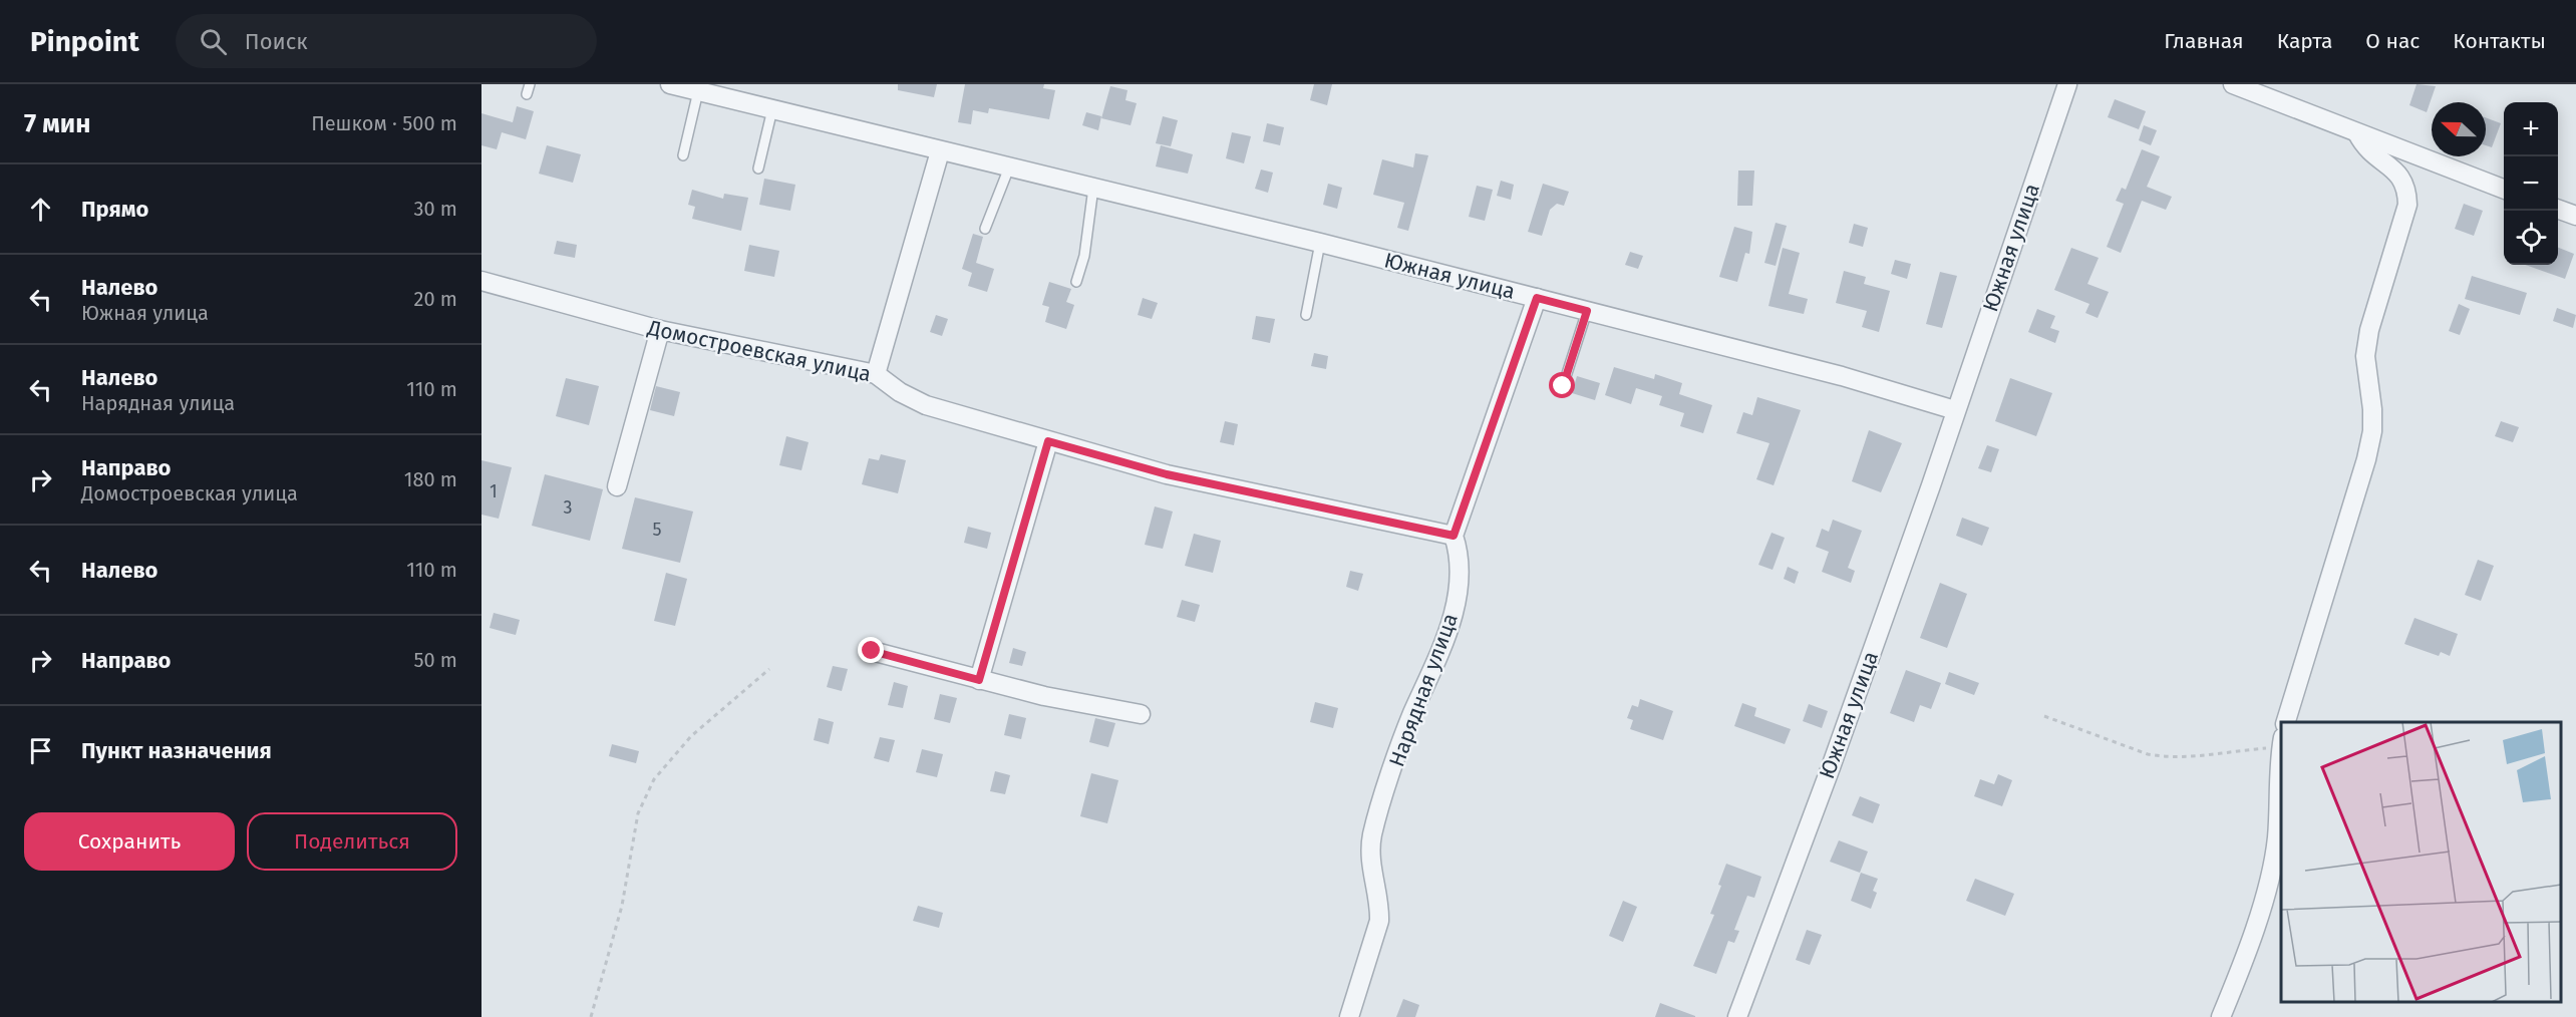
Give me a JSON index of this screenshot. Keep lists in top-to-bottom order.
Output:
{
  "streets": {
    "street": ["Южная улица", "Домостроевская улица", "Нарядная улица"]
  },
  "crossings": [
    ["Южная улица", "Нарядная улица"],
    ["Домостроевская улица", "Нарядная улица"]
  ],
  "house_numbers": ["1", "3", "5"],
  "north": "left",
  "page": {
    "header": "Pinpoint",
    "search": "Поиск",
    "nav": [
      "Главная",
      "Карта",
      "О нас",
      "Контакты"
    ],
    "heading": ["7 мин", "Пешком · 500 m"],
    "map_buttons": ["+", "−"],
    "list": [
      ["Прямо", "30 m"],
      ["Налево", "Южная улица", "20 m"],
      ["Налево", "Нарядная улица", "110 m"],
      ["Направо", "Домостроевская улица", "180 m"],
      ["Налево", "110 m"],
      ["Направо", "50 m"],
      "Пункт назначения"
    ],
    "buttons": ["Сохранить", "Поделиться"]
  }
}
